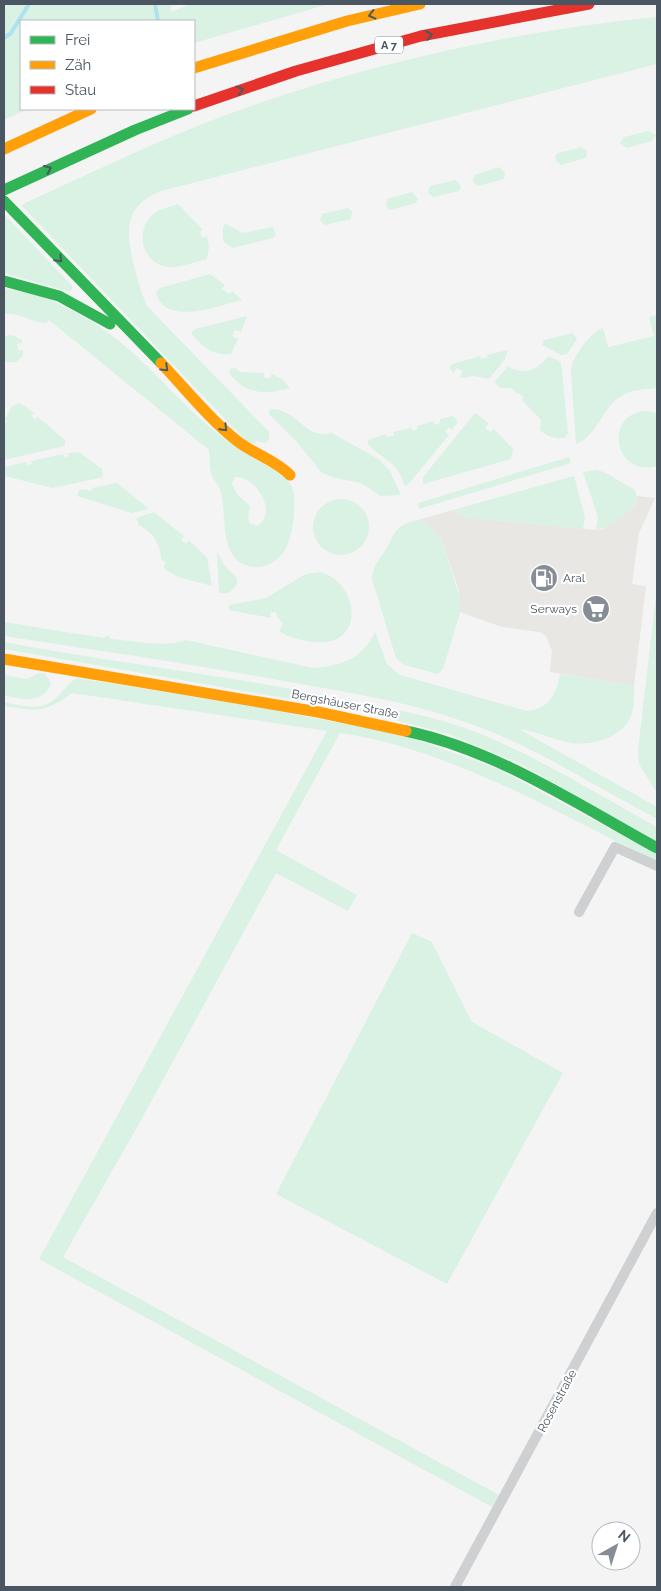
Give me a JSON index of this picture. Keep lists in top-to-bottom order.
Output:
{
  "streets": {
    "main road": ["A 7", "Bergshäuser Straße"],
    "street": ["Rosenstraße"]
  },
  "places": {
    "fuel station": ["Aral"],
    "supermarket": ["Serways"]
  },
  "legend": ["Frei", "Zäh", "Stau"],
  "north": "top right"
}
